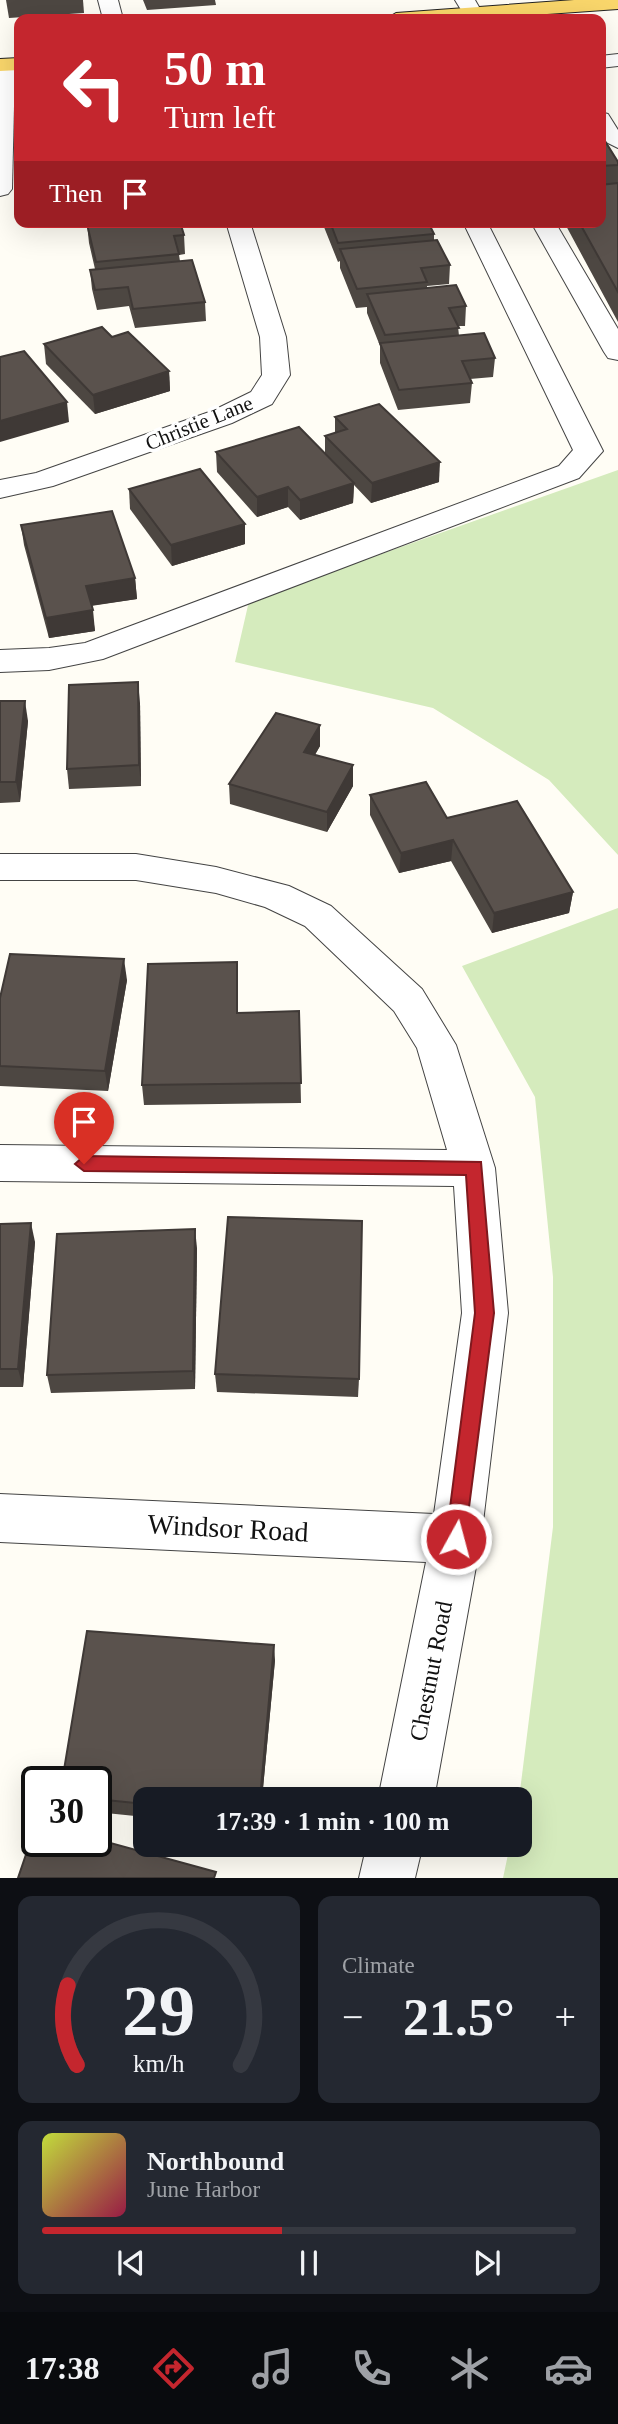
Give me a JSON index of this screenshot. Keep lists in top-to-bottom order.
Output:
{
  "streets": {
    "street": ["Christie Lane", "Windsor Road", "Chestnut Road"]
  },
  "crossings": [
    ["Windsor Road", "Chestnut Road"]
  ],
  "page": {
    "turn": ["50 m", "Turn left"],
    "then": "Then",
    "limit": "30",
    "trip": "17:39 · 1 min · 100 m",
    "tile": "Climate",
    "heat": ["−", "21.5°", "+"],
    "song": ["Northbound", "June Harbor"],
    "tabs": "17:38",
    "gauge": ["29", "km/h"]
  }
}
